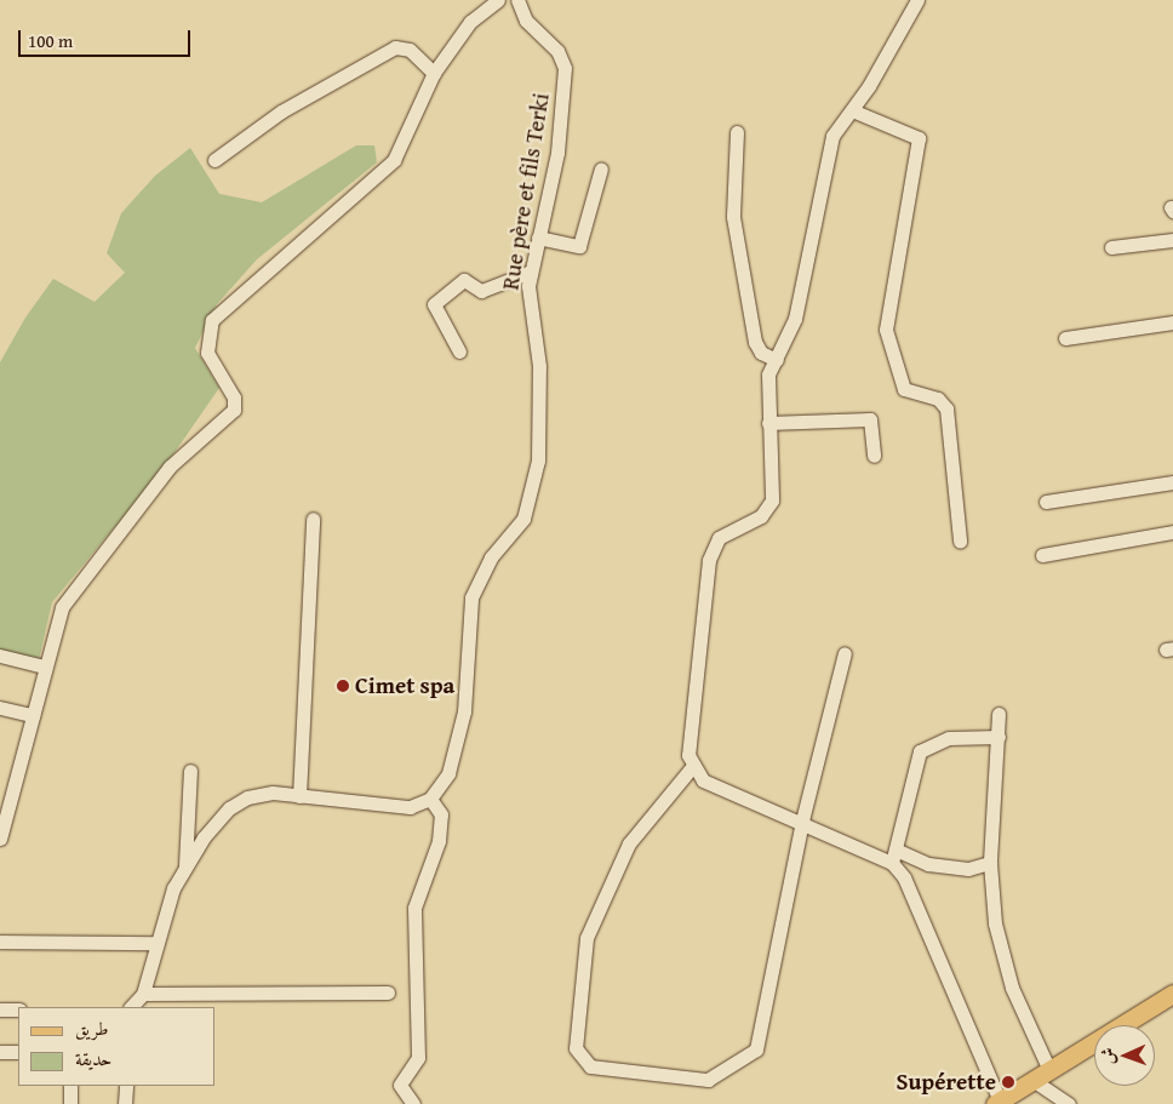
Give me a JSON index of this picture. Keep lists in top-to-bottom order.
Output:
{
  "streets": {
    "street": ["Rue père et fils Terki"]
  },
  "places": ["Cimet spa", "Supérette"],
  "legend": ["طريق", "حديقة"],
  "scale_bar": "100 m",
  "north": "left"
}
